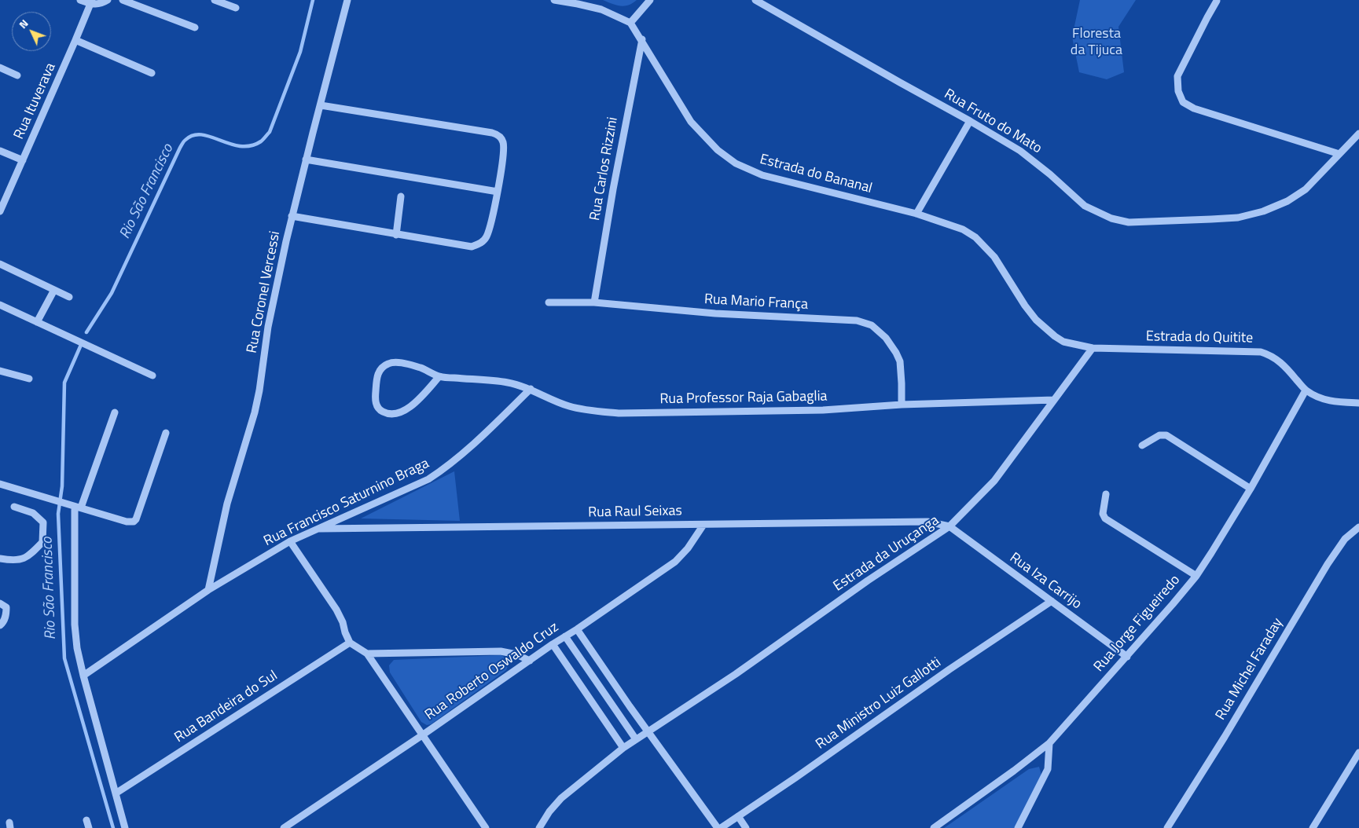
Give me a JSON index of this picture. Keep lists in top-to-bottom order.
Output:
{
  "streets": {
    "street": [
      "Rua Ituverava",
      "Rua Fruto do Mato",
      "Rua Carlos Rizzini",
      "Estrada do Bananal",
      "Rua Coronel Vercessi",
      "Rua Mario França",
      "Estrada do Quitite",
      "Rua Professor Raja Gabaglia",
      "Rua Francisco Saturnino Braga",
      "Rua Raul Seixas",
      "Estrada da Uruçanga",
      "Rua Iza Carrijo",
      "Rua Jorge Figueiredo",
      "Rua Michel Faraday",
      "Rua Roberto Oswaldo Cruz",
      "Rua Ministro Luiz Gallotti",
      "Rua Bandeira do Sul"
    ]
  },
  "crossings": [
    ["Rua Carlos Rizzini", "Estrada do Bananal"],
    ["Rua Carlos Rizzini", "Rua Mario França"],
    ["Estrada do Bananal", "Estrada do Quitite"],
    ["Estrada do Bananal", "Estrada da Uruçanga"],
    ["Rua Coronel Vercessi", "Rua Francisco Saturnino Braga"],
    ["Rua Mario França", "Rua Professor Raja Gabaglia"],
    ["Estrada do Quitite", "Estrada da Uruçanga"],
    ["Estrada do Quitite", "Rua Jorge Figueiredo"],
    ["Rua Professor Raja Gabaglia", "Rua Francisco Saturnino Braga"],
    ["Rua Professor Raja Gabaglia", "Estrada da Uruçanga"],
    ["Rua Francisco Saturnino Braga", "Rua Raul Seixas"],
    ["Rua Raul Seixas", "Estrada da Uruçanga"],
    ["Rua Raul Seixas", "Rua Iza Carrijo"],
    ["Rua Raul Seixas", "Rua Roberto Oswaldo Cruz"],
    ["Estrada da Uruçanga", "Rua Iza Carrijo"],
    ["Rua Iza Carrijo", "Rua Jorge Figueiredo"],
    ["Rua Iza Carrijo", "Rua Ministro Luiz Gallotti"]
  ],
  "water": ["Rio São Francisco"],
  "parks": ["Floresta da Tijuca"],
  "north": "top left"
}
